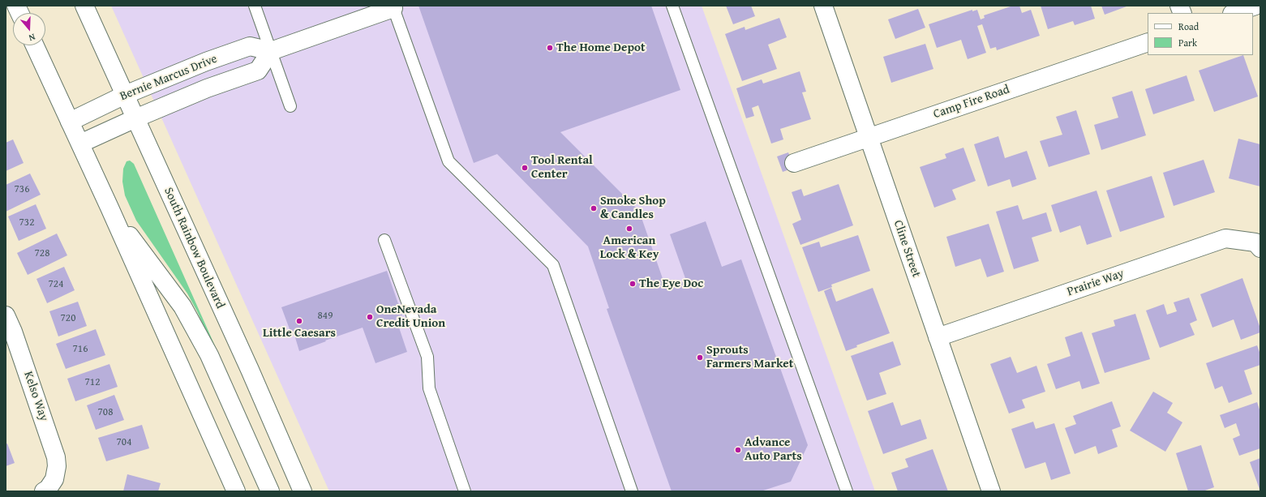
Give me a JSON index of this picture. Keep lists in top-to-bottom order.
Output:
{
  "streets": {
    "street": [
      "Bernie Marcus Drive",
      "Camp Fire Road",
      "South Rainbow Boulevard",
      "Cline Street",
      "Prairie Way",
      "Kelso Way"
    ]
  },
  "crossings": [
    ["Bernie Marcus Drive", "South Rainbow Boulevard"],
    ["Camp Fire Road", "Cline Street"],
    ["Cline Street", "Prairie Way"]
  ],
  "places": [
    "The Home Depot",
    "Tool Rental Center",
    "Smoke Shop & Candles",
    "American Lock & Key",
    "The Eye Doc",
    "OneNevada Credit Union",
    "Little Caesars",
    "Sprouts Farmers Market",
    "Advance Auto Parts"
  ],
  "house_numbers": [
    "736",
    "732",
    "728",
    "724",
    "849",
    "720",
    "716",
    "712",
    "708",
    "704"
  ],
  "legend": ["Road", "Park"],
  "north": "bottom"
}
